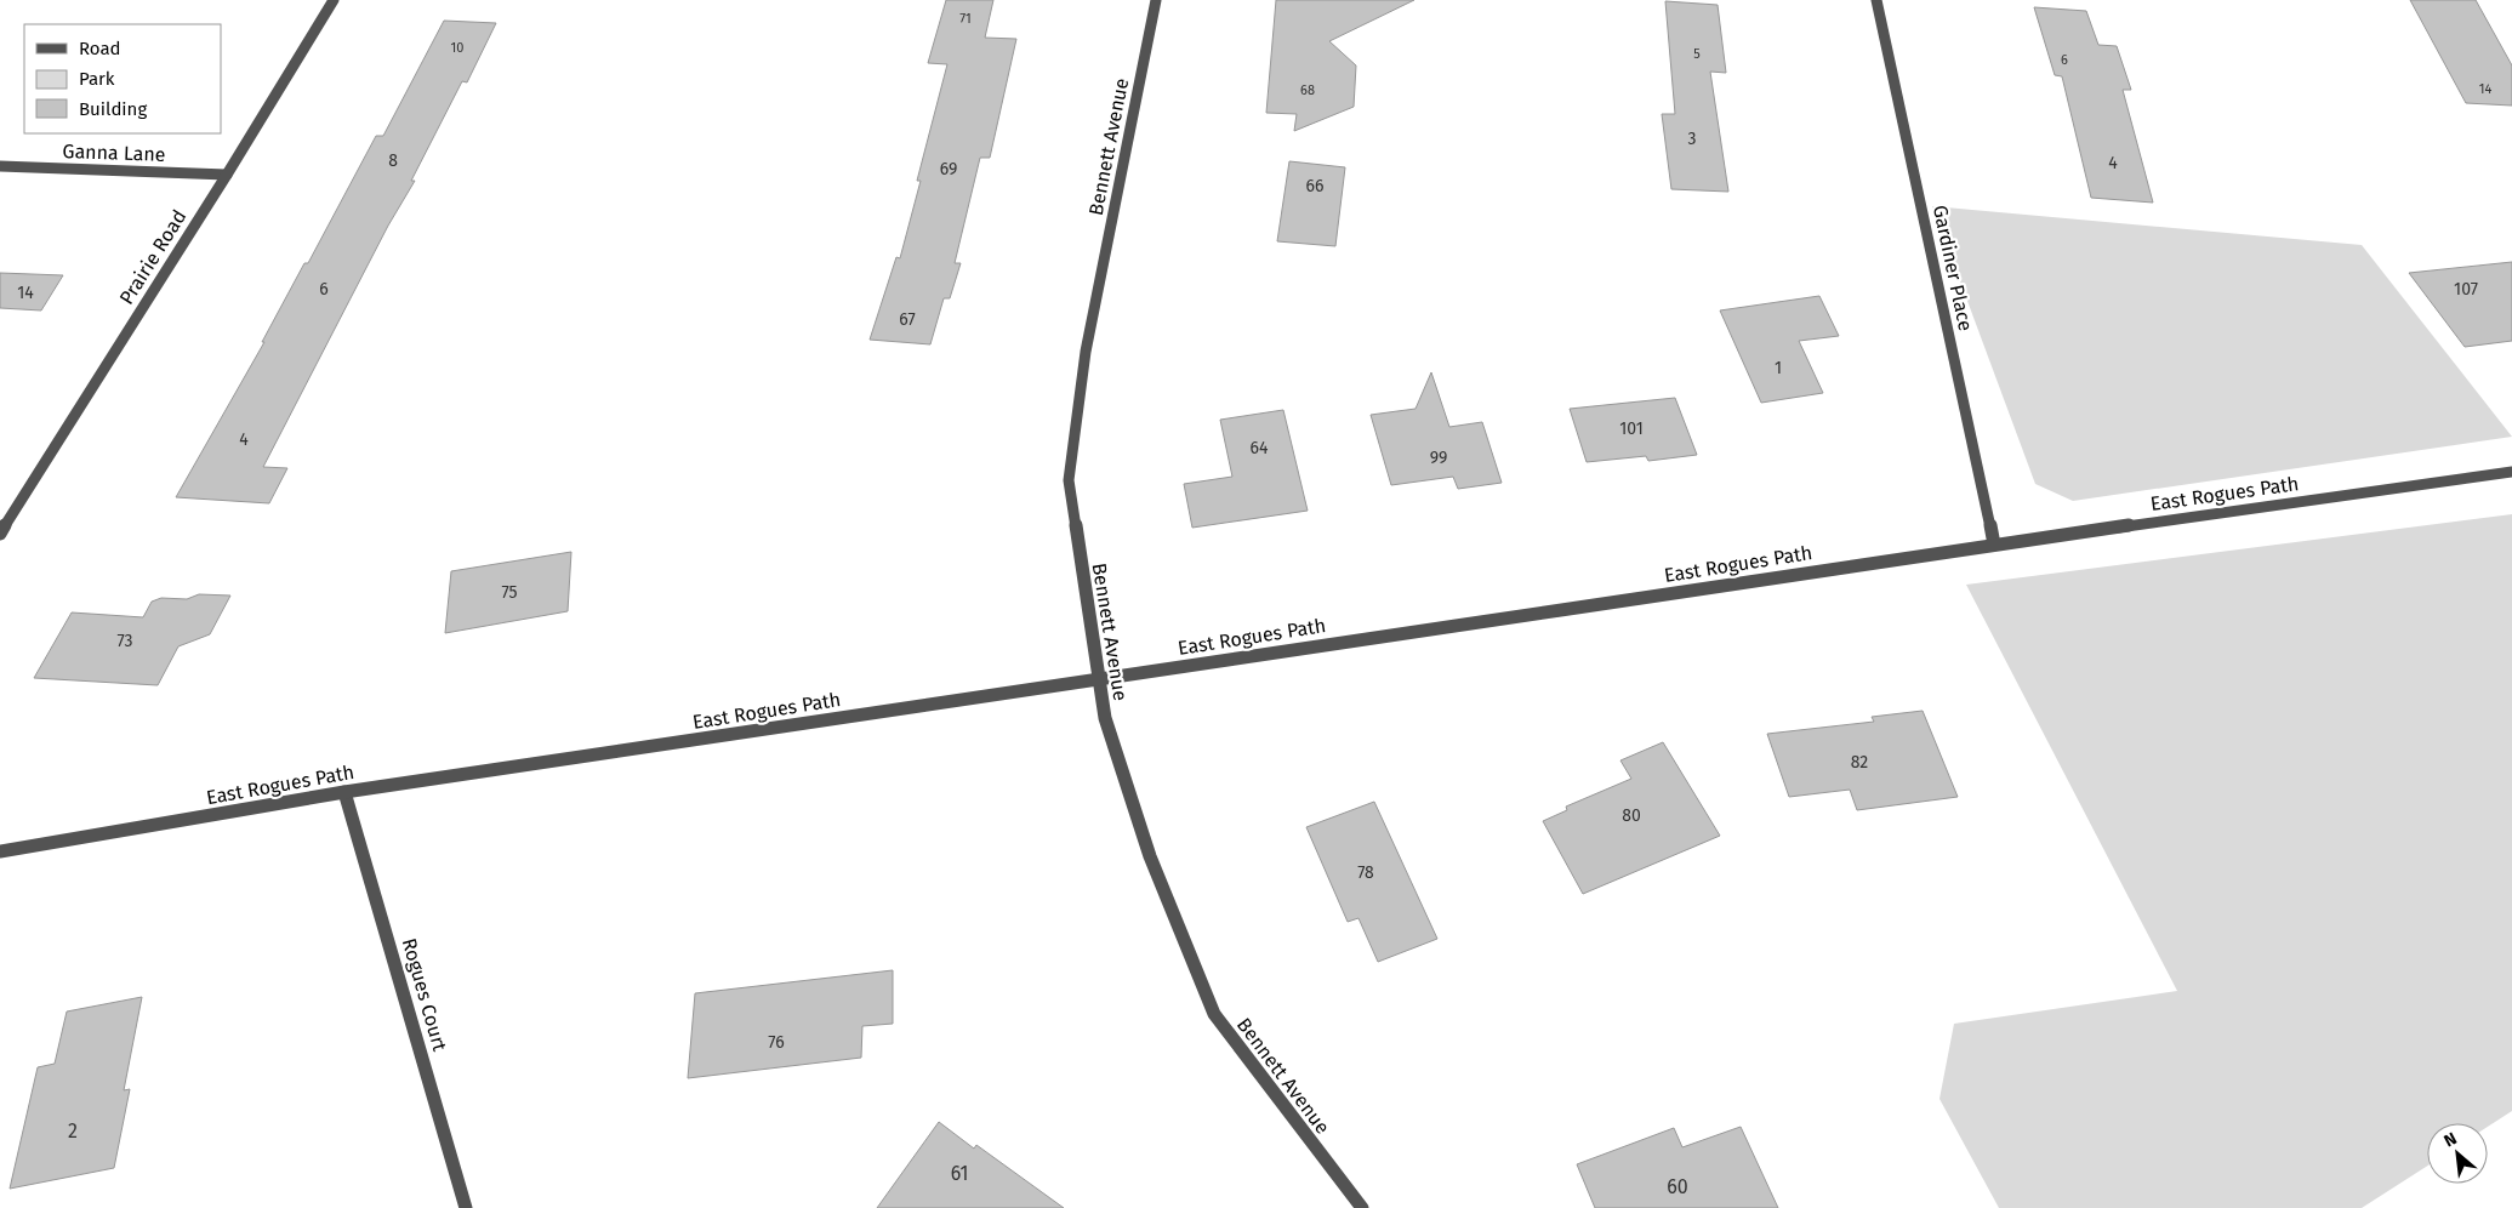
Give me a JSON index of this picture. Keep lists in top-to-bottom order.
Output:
{
  "streets": {
    "street": [
      "Bennett Avenue",
      "Ganna Lane",
      "Prairie Road",
      "Gardiner Place",
      "East Rogues Path",
      "Rogues Court"
    ]
  },
  "crossings": [
    ["Bennett Avenue", "East Rogues Path"],
    ["Ganna Lane", "Prairie Road"],
    ["Gardiner Place", "East Rogues Path"],
    ["East Rogues Path", "Rogues Court"]
  ],
  "house_numbers": [
    "71",
    "10",
    "5",
    "6",
    "14",
    "68",
    "3",
    "8",
    "4",
    "69",
    "66",
    "6",
    "107",
    "14",
    "67",
    "1",
    "101",
    "4",
    "64",
    "99",
    "75",
    "73",
    "82",
    "80",
    "78",
    "76",
    "2",
    "61",
    "60"
  ],
  "legend": ["Road", "Park", "Building"],
  "north": "top left"
}
